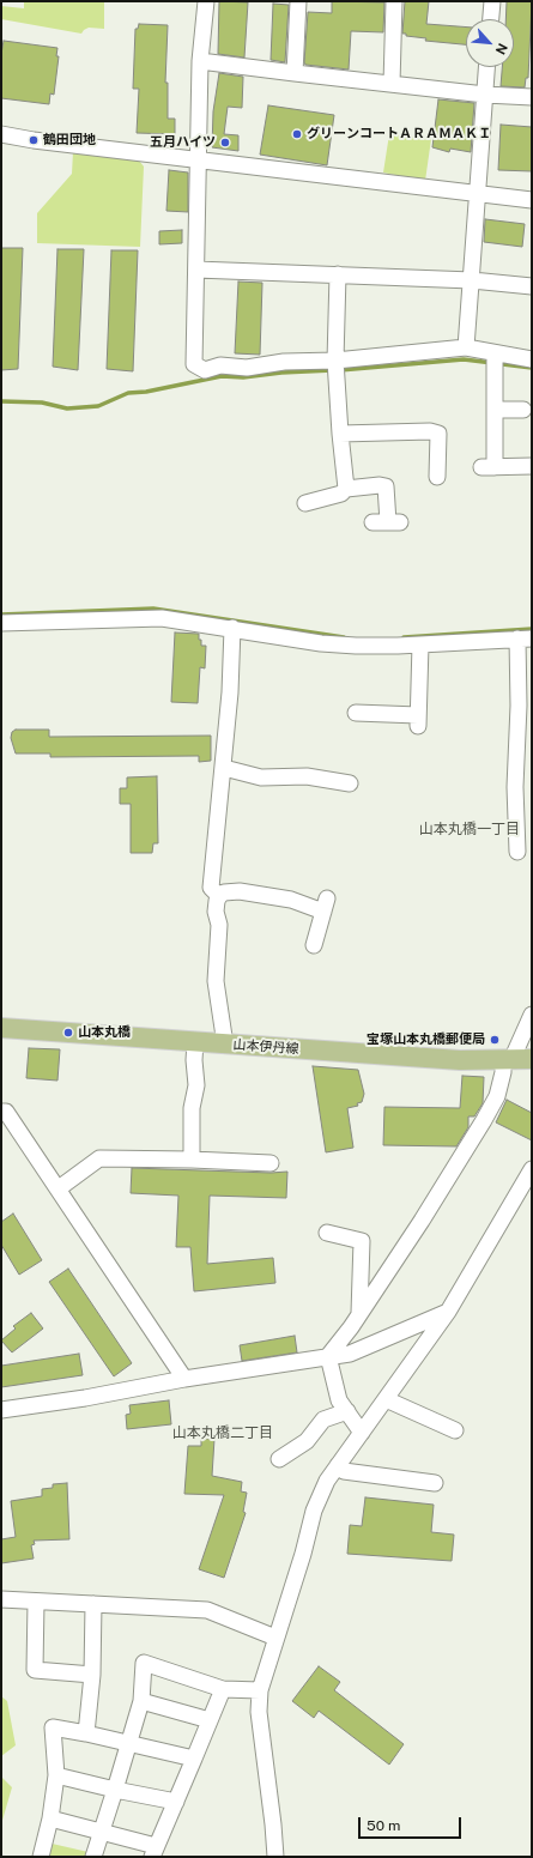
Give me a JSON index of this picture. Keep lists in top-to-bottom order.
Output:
{
  "streets": {
    "main road": ["山本伊丹線"]
  },
  "districts": ["山本丸橋一丁目", "山本丸橋二丁目"],
  "places": [
    "グリーンコートＡＲＡＭＡＫＩ",
    "鶴田団地",
    "五月ハイツ",
    "山本丸橋",
    "宝塚山本丸橋郵便局"
  ],
  "scale_bar": "50 m",
  "north": "bottom right"
}
